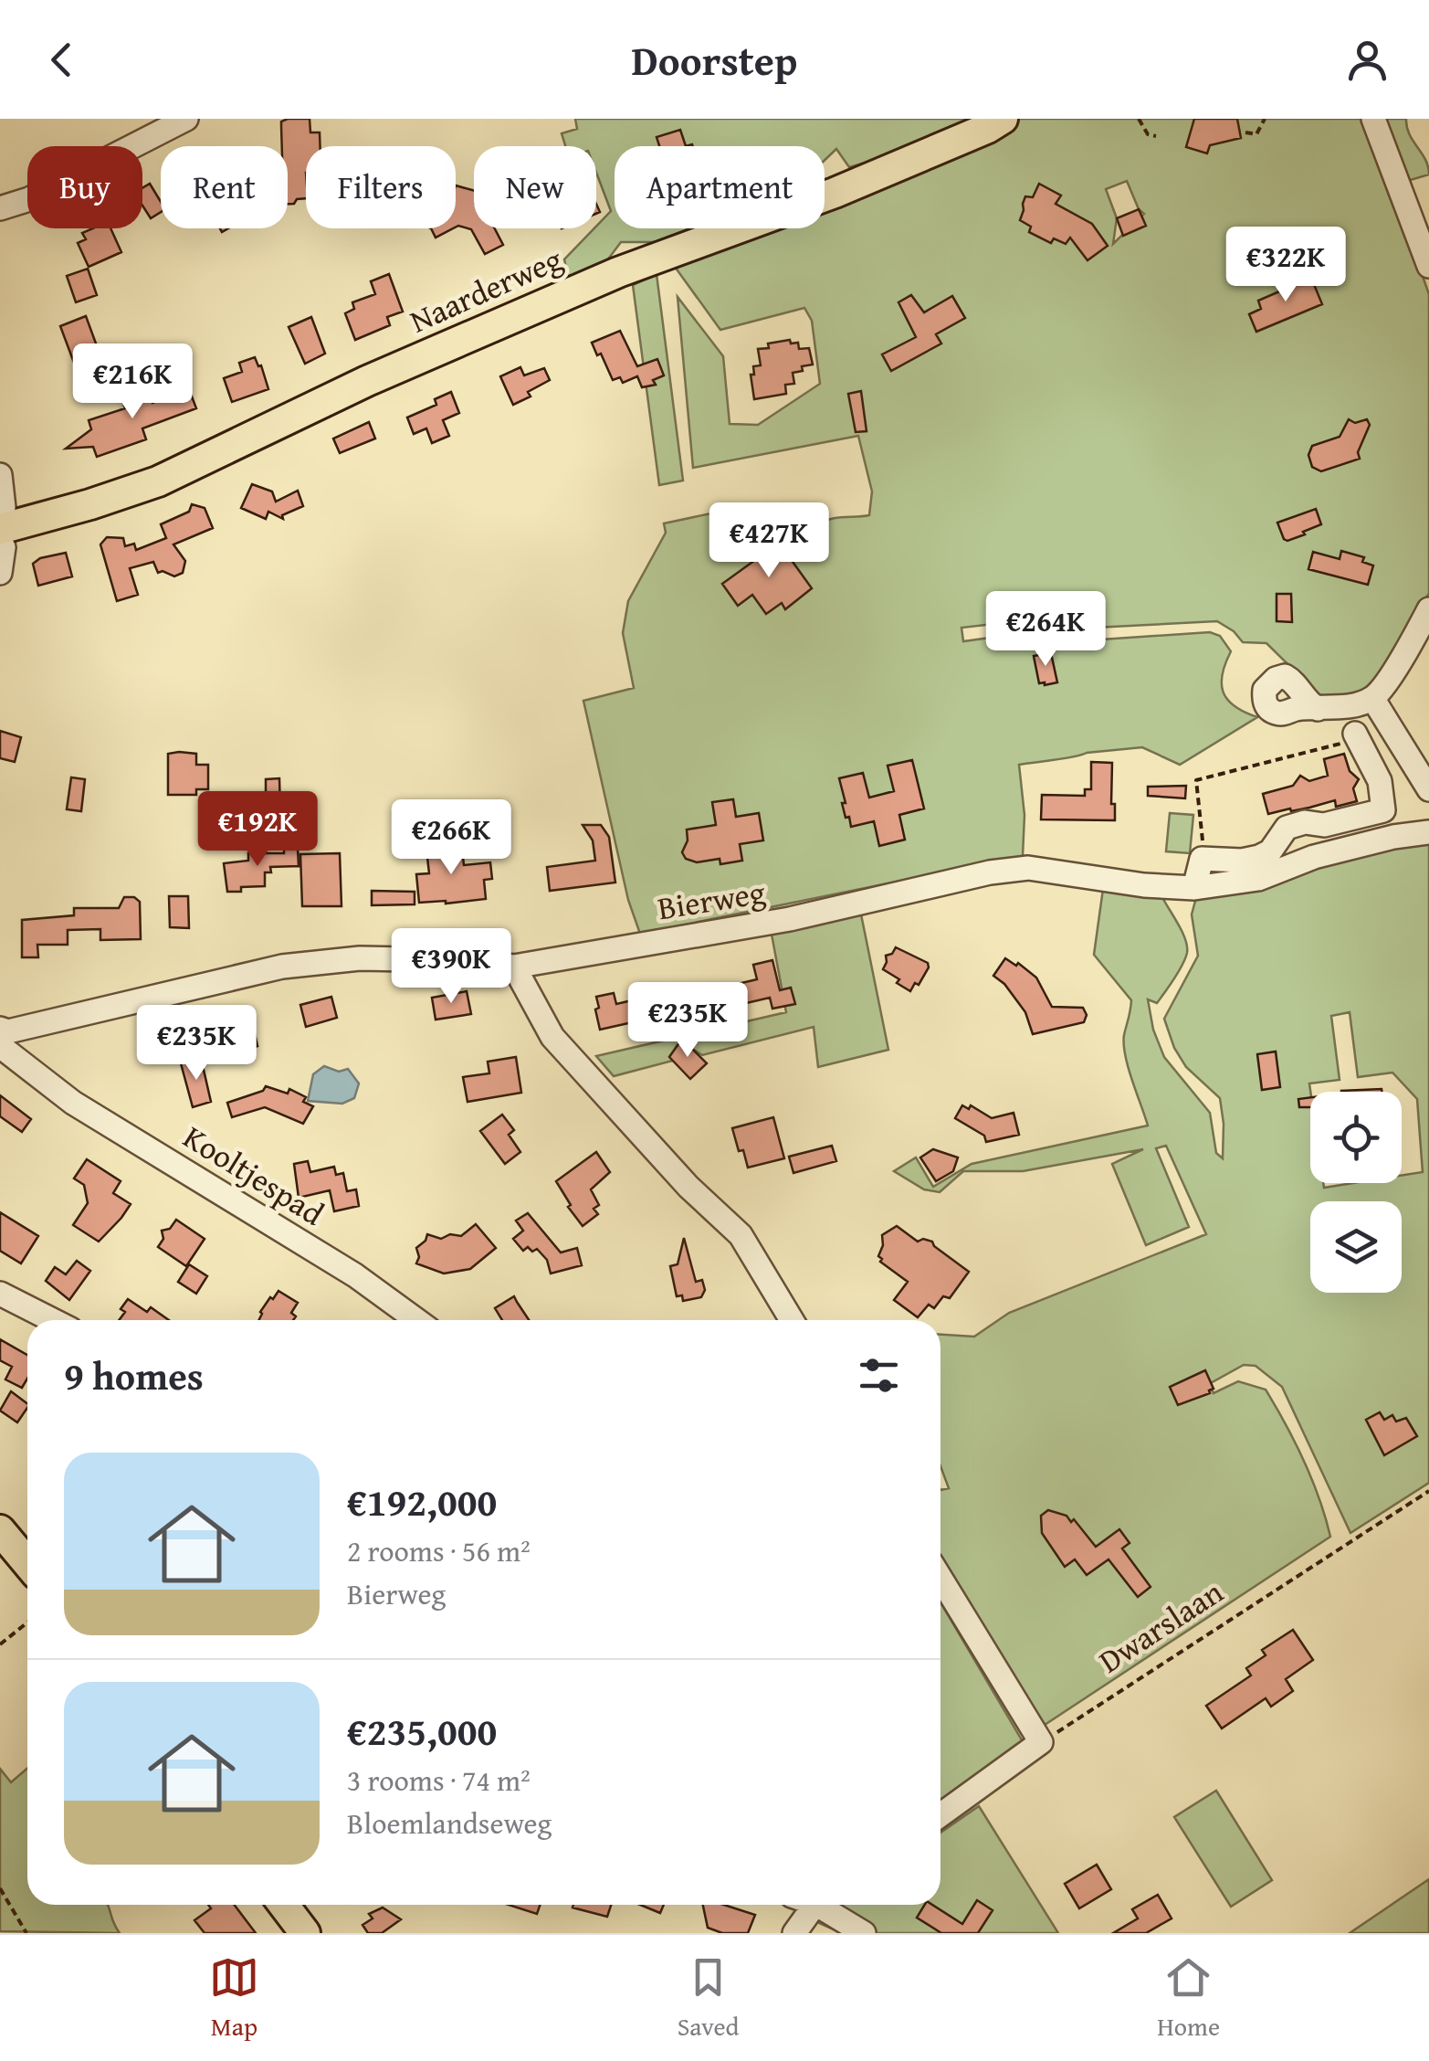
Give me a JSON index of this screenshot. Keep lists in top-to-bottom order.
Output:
{
  "streets": {
    "main road": ["Naarderweg"],
    "street": ["Bierweg", "Kooltjespad"],
    "path": ["Dwarslaan"]
  },
  "crossings": [
    ["Bierweg", "Kooltjespad"]
  ],
  "page": {
    "header": "Doorstep",
    "chip": [
      "Buy",
      "Rent",
      "Filters",
      "New",
      "Apartment"
    ],
    "price": [
      "€322K",
      "€216K",
      "€427K",
      "€264K",
      "€192K",
      "€266K",
      "€390K",
      "€235K",
      "€235K"
    ],
    "heading": "9 homes",
    "list": [
      {
        "name": "€192,000",
        "note": "2 rooms · 56 m² · Bierweg"
      },
      {
        "name": "€235,000",
        "note": "3 rooms · 74 m² · Bloemlandseweg"
      }
    ],
    "tabs": ["Map", "Saved", "Home"]
  }
}
